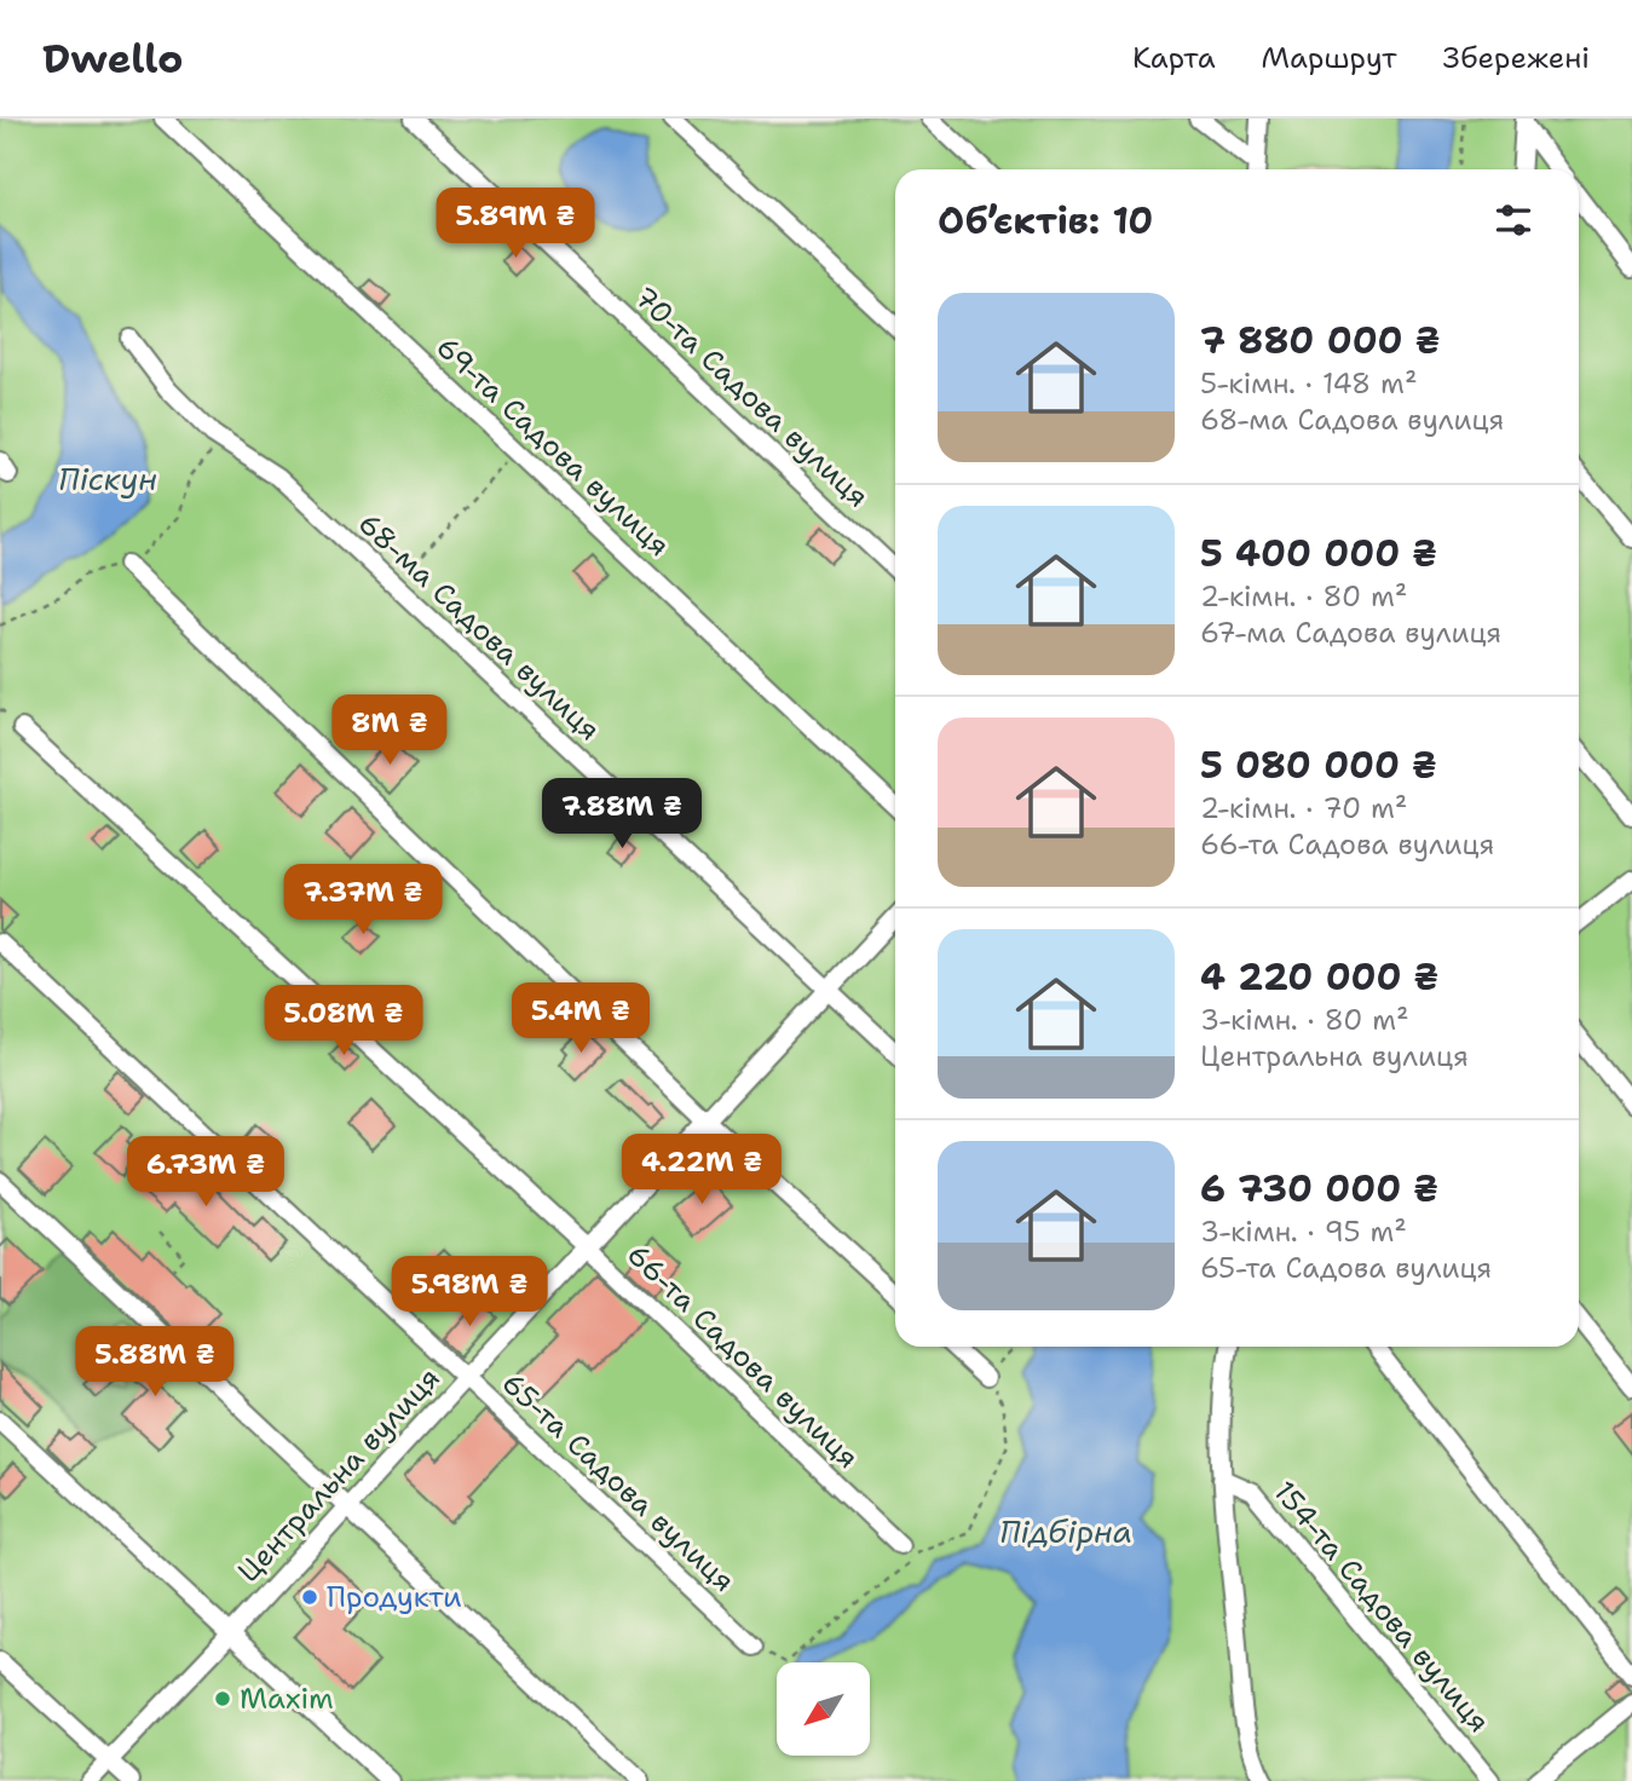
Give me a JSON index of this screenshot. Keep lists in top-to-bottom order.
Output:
{
  "streets": {
    "street": [
      "70-та Садова вулиця",
      "69-та Садова вулиця",
      "68-ма Садова вулиця",
      "66-та Садова вулиця",
      "Центральна вулиця",
      "65-та Садова вулиця",
      "154-та Садова вулиця"
    ]
  },
  "crossings": [
    ["68-ма Садова вулиця", "Центральна вулиця"],
    ["66-та Садова вулиця", "Центральна вулиця"],
    ["Центральна вулиця", "65-та Садова вулиця"]
  ],
  "water": ["Піскун", "Підбірна"],
  "places": ["Продукти", "Maxim"],
  "north": "bottom left",
  "page": {
    "header": "Dwello",
    "nav": ["Карта", "Маршрут", "Збережені"],
    "heading": "Об’єктів: 10",
    "price": [
      "5.89M ₴",
      "8M ₴",
      "7.88M ₴",
      "7.37M ₴",
      "5.4M ₴",
      "5.08M ₴",
      "4.22M ₴",
      "6.73M ₴",
      "5.98M ₴",
      "5.88M ₴"
    ],
    "list": [
      {
        "name": "7 880 000 ₴",
        "note": "5-кімн. · 148 m² · 68-ма Садова вулиця"
      },
      {
        "name": "5 400 000 ₴",
        "note": "2-кімн. · 80 m² · 67-ма Садова вулиця"
      },
      {
        "name": "5 080 000 ₴",
        "note": "2-кімн. · 70 m² · 66-та Садова вулиця"
      },
      {
        "name": "4 220 000 ₴",
        "note": "3-кімн. · 80 m² · Центральна вулиця"
      },
      {
        "name": "6 730 000 ₴",
        "note": "3-кімн. · 95 m² · 65-та Садова вулиця"
      }
    ]
  }
}
